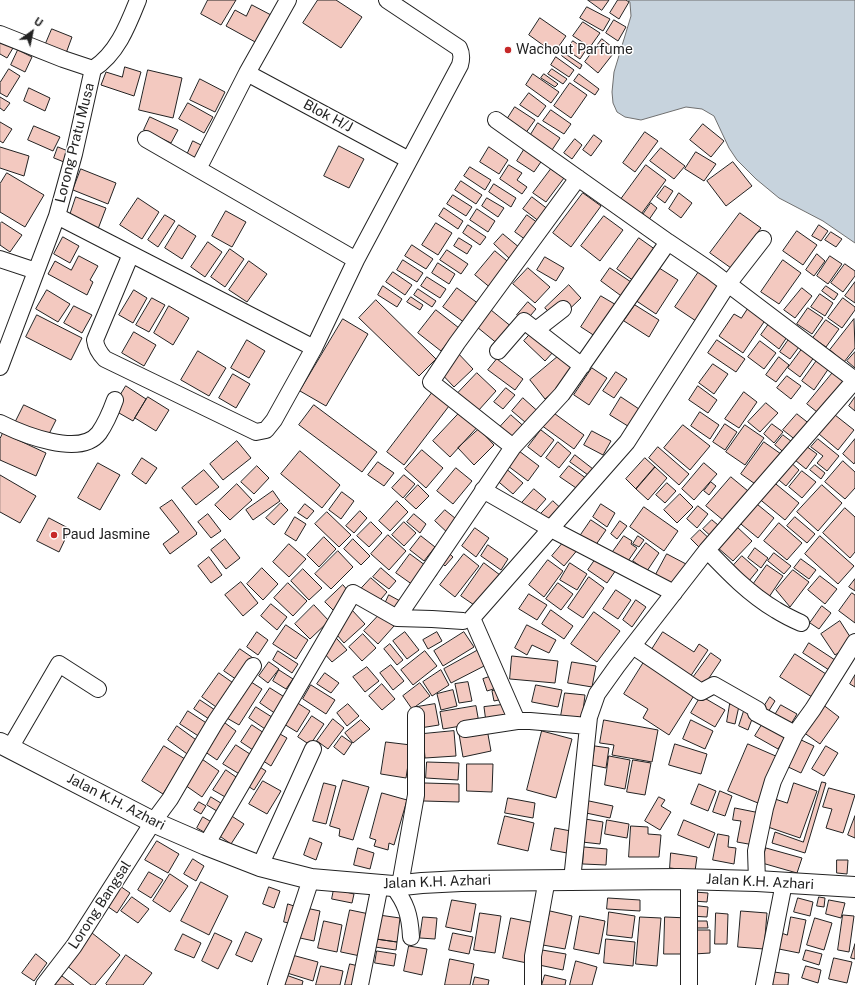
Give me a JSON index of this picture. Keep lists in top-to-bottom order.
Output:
{
  "streets": {
    "street": [
      "Blok H/J",
      "Lorong Pratu Musa",
      "Jalan K.H. Azhari",
      "Lorong Bangsal"
    ]
  },
  "crossings": [
    ["Jalan K.H. Azhari", "Lorong Bangsal"]
  ],
  "places": ["Wachout Parfume", "Paud Jasmine"],
  "north": "top right"
}
